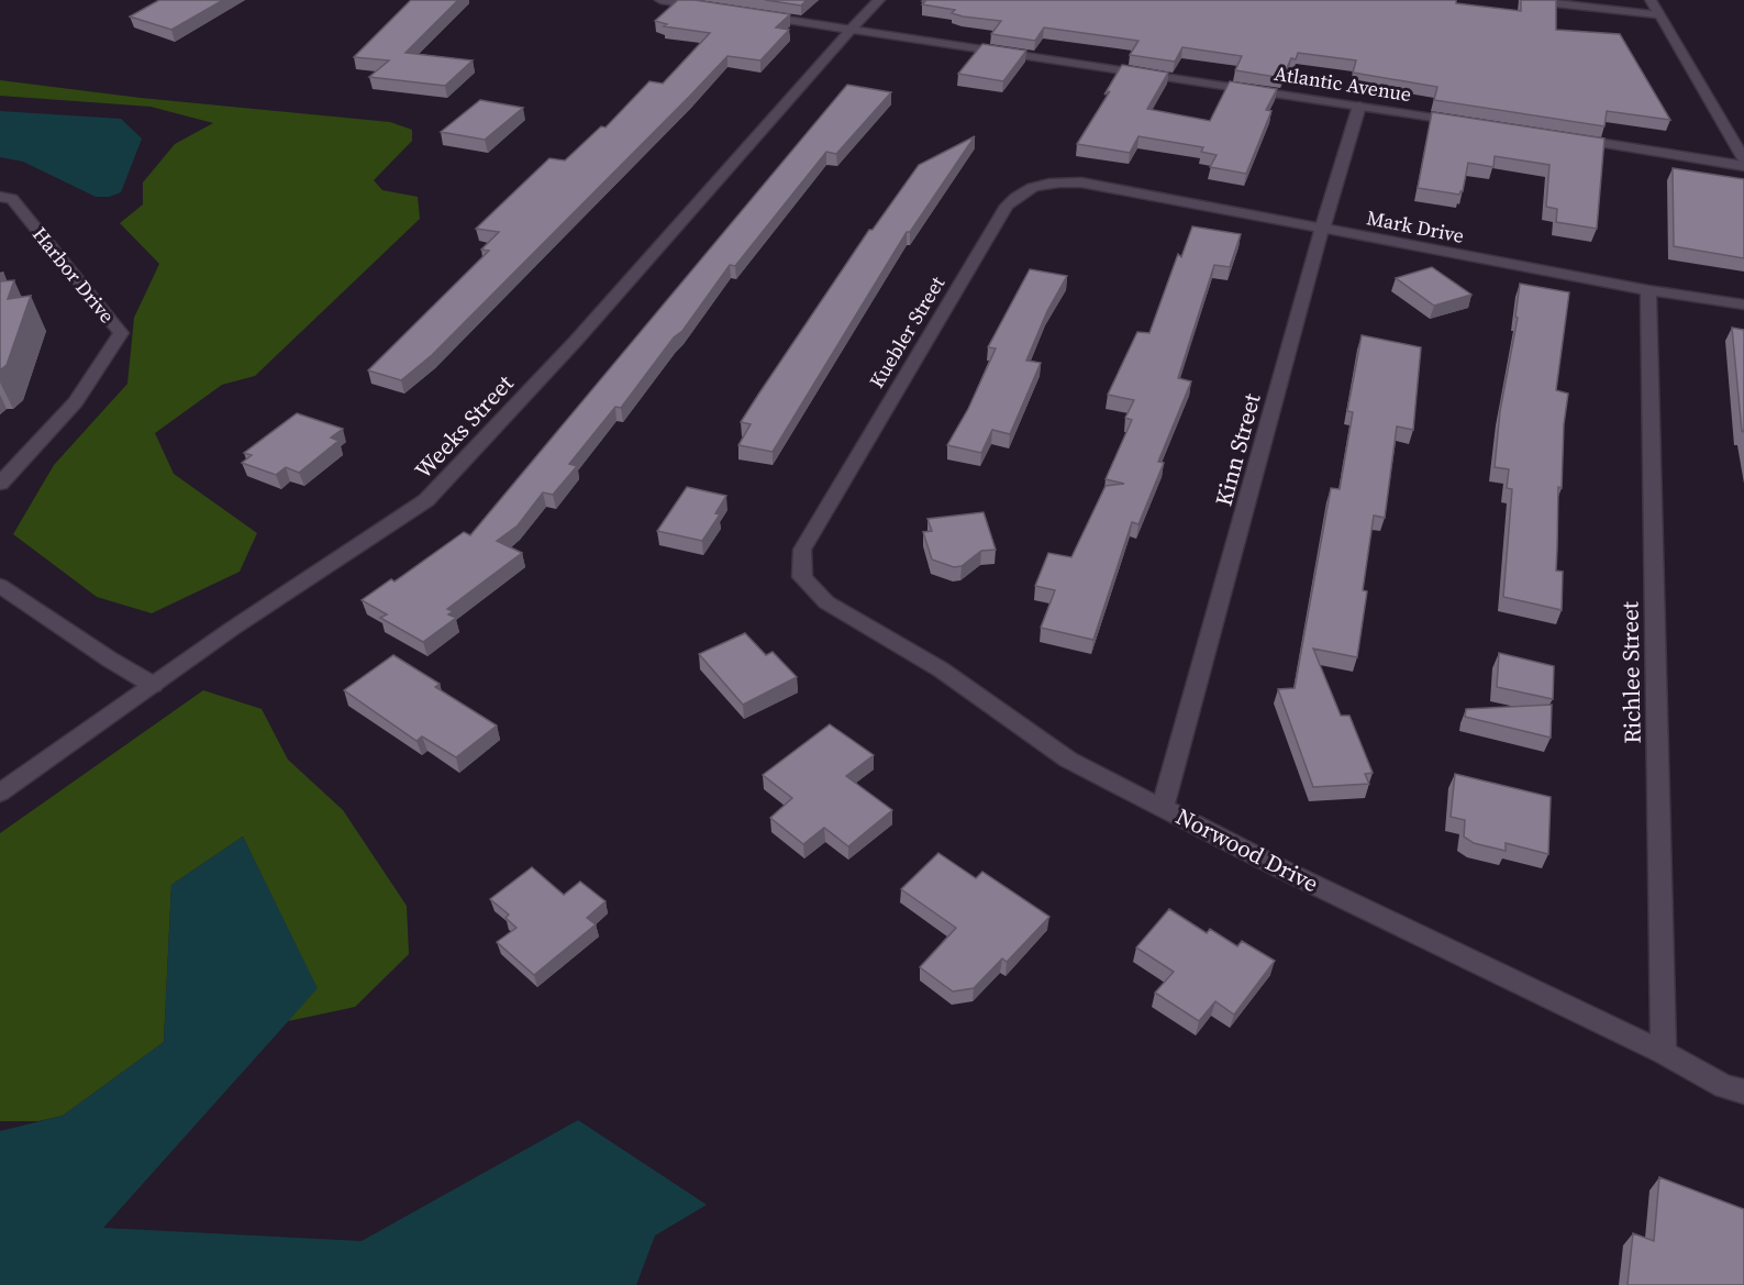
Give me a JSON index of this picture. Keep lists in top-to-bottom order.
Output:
{
  "streets": {
    "street": [
      "Atlantic Avenue",
      "Mark Drive",
      "Harbor Drive",
      "Kuebler Street",
      "Weeks Street",
      "Kinn Street",
      "Richlee Street",
      "Norwood Drive"
    ]
  },
  "crossings": [
    ["Atlantic Avenue", "Weeks Street"],
    ["Atlantic Avenue", "Kinn Street"],
    ["Mark Drive", "Kuebler Street"],
    ["Mark Drive", "Kinn Street"],
    ["Mark Drive", "Richlee Street"],
    ["Kuebler Street", "Norwood Drive"],
    ["Kinn Street", "Norwood Drive"],
    ["Richlee Street", "Norwood Drive"]
  ]
}
